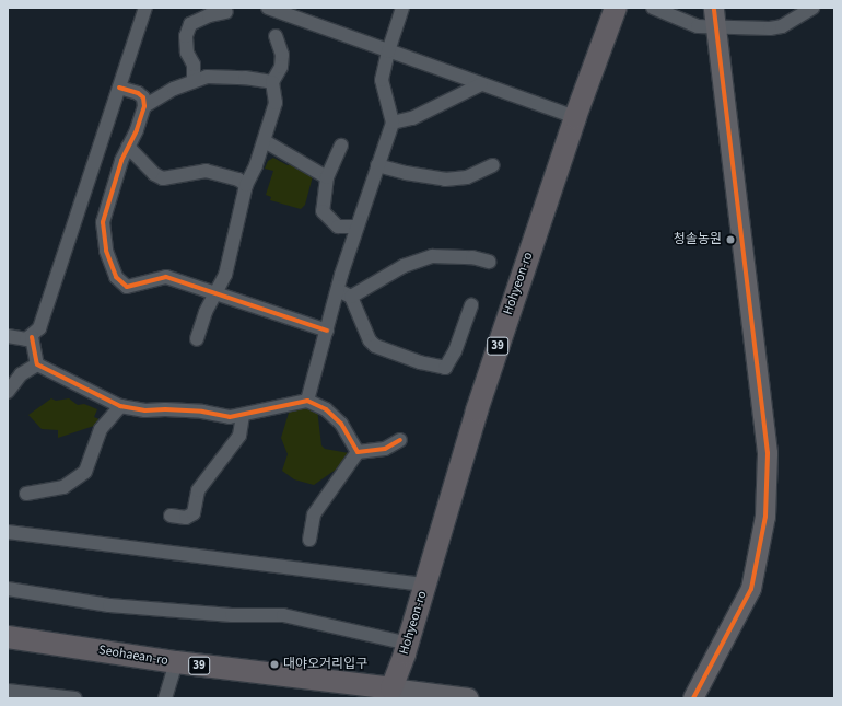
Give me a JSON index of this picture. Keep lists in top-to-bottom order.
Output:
{
  "streets": {
    "main road": ["Hohyeon-ro", "39", "Seohaean-ro"]
  },
  "crossings": [
    ["Hohyeon-ro", "Seohaean-ro"]
  ],
  "places": ["청솔농원", "대야오거리입구"]
}
